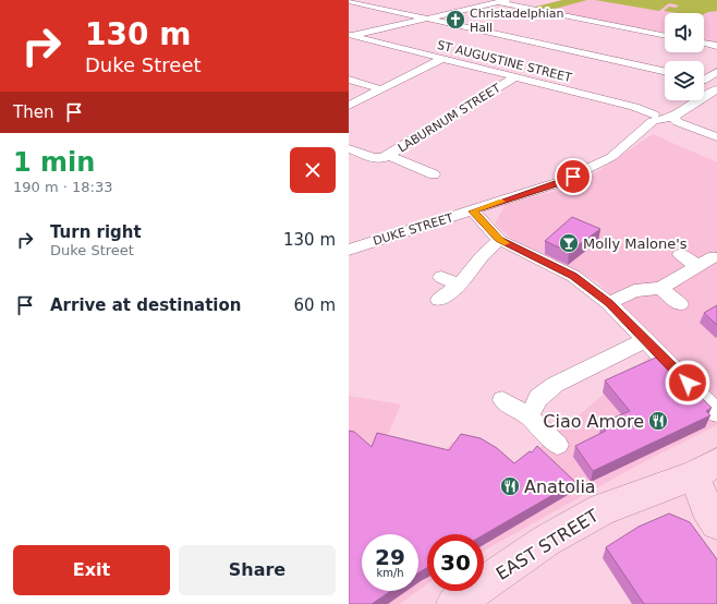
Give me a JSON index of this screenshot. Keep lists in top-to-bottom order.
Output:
{
  "streets": {
    "main road": ["EAST STREET"],
    "street": ["ST AUGUSTINE STREET", "LABURNUM STREET", "DUKE STREET"]
  },
  "crossings": [
    ["ST AUGUSTINE STREET", "LABURNUM STREET"],
    ["ST AUGUSTINE STREET", "DUKE STREET"]
  ],
  "places": {
    "church": ["Christadelphian Hall"],
    "bar": ["Molly Malone's"],
    "restaurant": ["Ciao Amore", "Anatolia"]
  },
  "page": {
    "turn": ["130 m", "Duke Street"],
    "then": "Then",
    "heading": ["1 min", "190 m · 18:33"],
    "list": [
      {
        "name": "Turn right",
        "note": "Duke Street",
        "value": "130 m"
      },
      {
        "name": "Arrive at destination",
        "value": "60 m"
      }
    ],
    "speed": "29 km/h",
    "limit": "30",
    "buttons": ["Exit", "Share"]
  }
}
